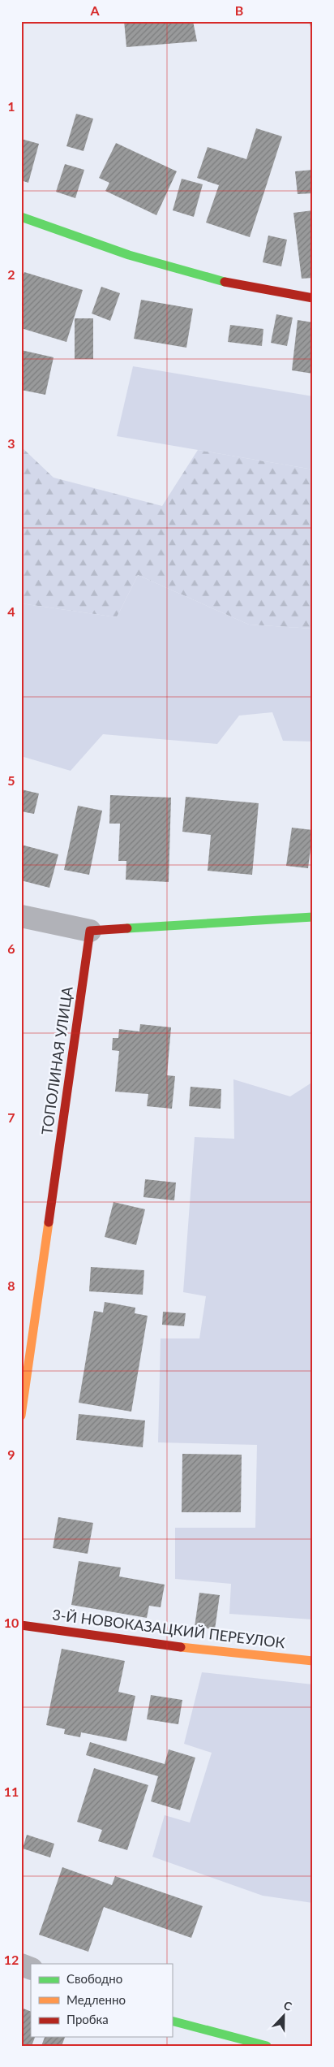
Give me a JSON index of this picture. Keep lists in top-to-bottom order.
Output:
{
  "streets": {
    "street": ["ТОПОЛИНАЯ УЛИЦА", "3-Й НОВОКАЗАЦКИЙ ПЕРЕУЛОК"]
  },
  "legend": ["Свободно", "Медленно", "Пробка"],
  "north": "top",
  "grid": {
    "columns": ["A", "B"],
    "rows": [
      "1",
      "2",
      "3",
      "4",
      "5",
      "6",
      "7",
      "8",
      "9",
      "10",
      "11",
      "12"
    ]
  }
}
